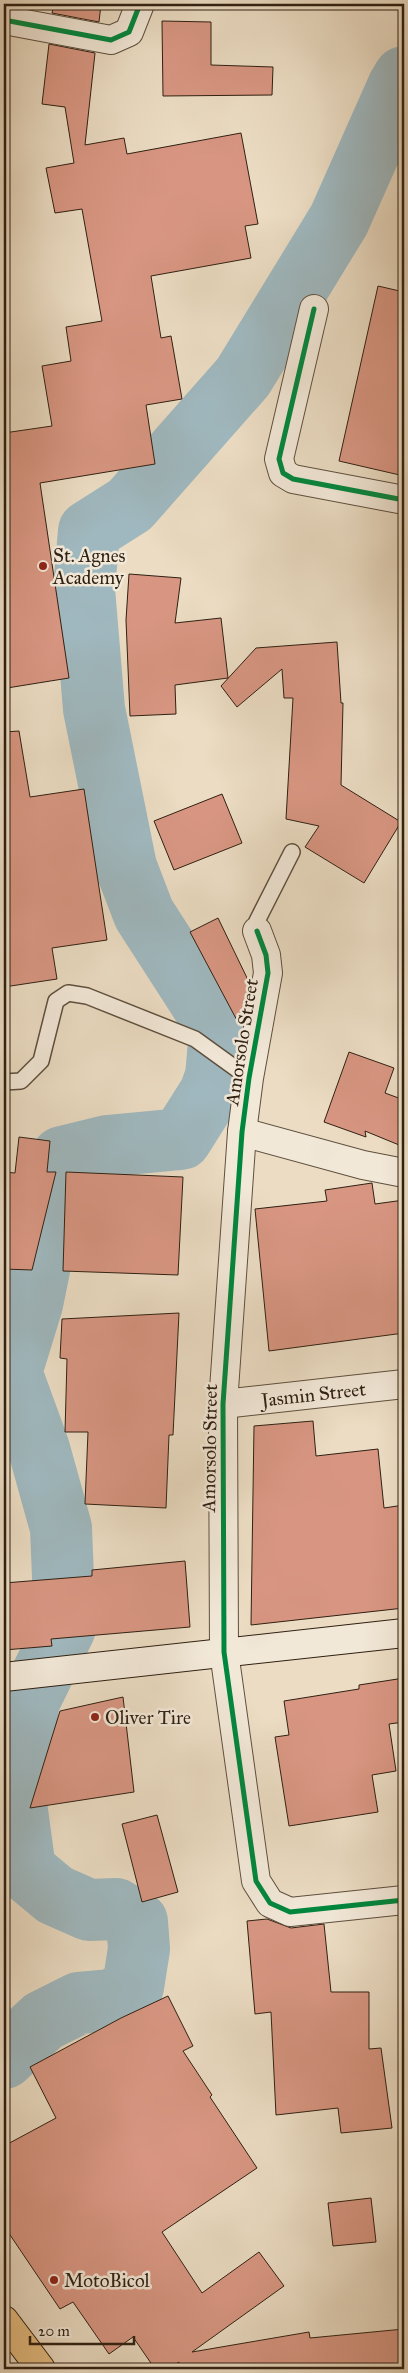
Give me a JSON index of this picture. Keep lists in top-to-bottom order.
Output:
{
  "streets": {
    "street": ["Amorsolo Street", "Jasmin Street"]
  },
  "crossings": [
    ["Amorsolo Street", "Jasmin Street"]
  ],
  "places": ["St. Agnes Academy", "Oliver Tire", "MotoBicol"],
  "scale_bar": "20 m"
}
